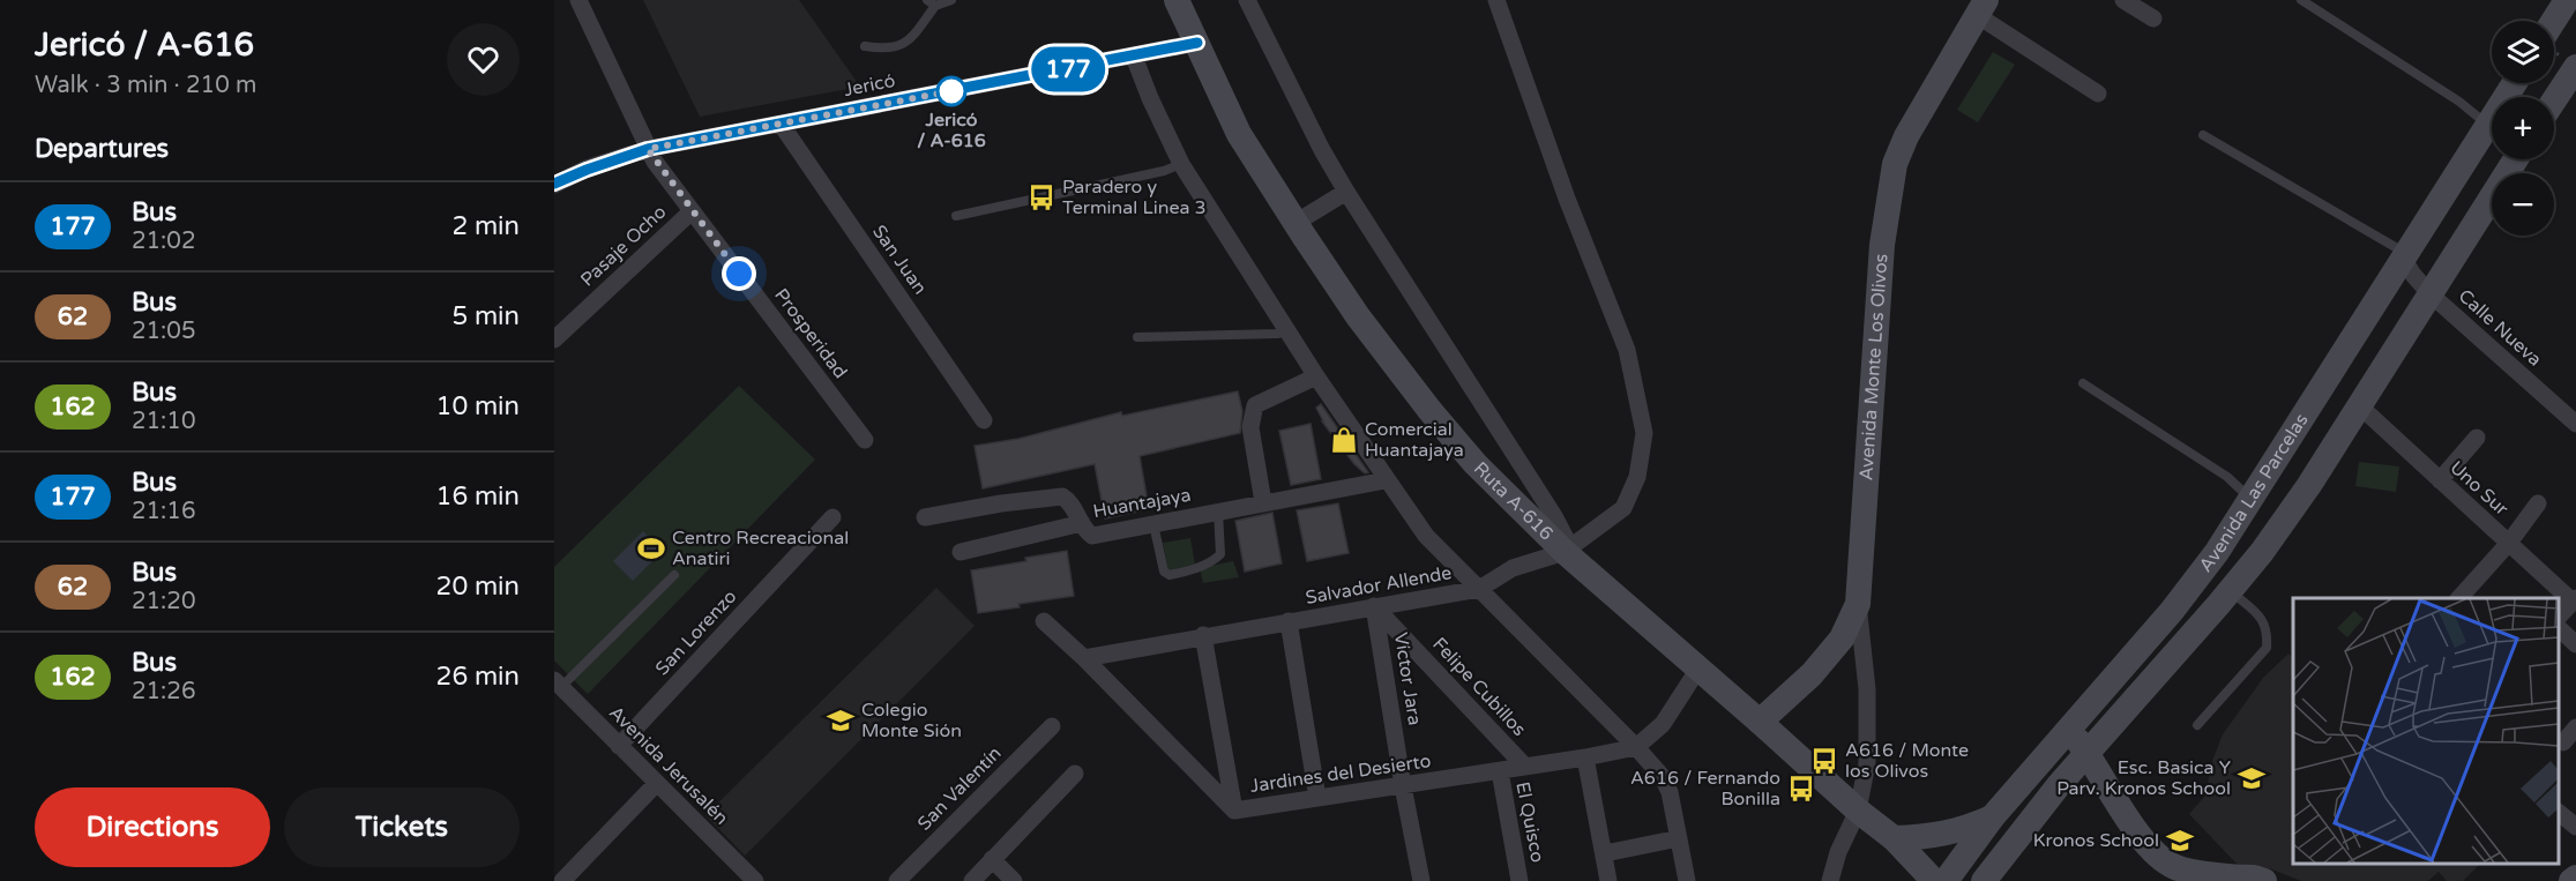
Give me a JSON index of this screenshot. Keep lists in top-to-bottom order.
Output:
{
  "streets": {
    "main road": ["Avenida Monte Los Olivos", "Avenida Las Parcelas", "Ruta A-616"],
    "street": [
      "Jericó",
      "Pasaje Ocho",
      "San Juan",
      "Calle Nueva",
      "Prosperidad",
      "Uno Sur",
      "Huantajaya",
      "Salvador Allende",
      "San Lorenzo",
      "Víctor Jara",
      "Felipe Cubillos",
      "Avenida Jerusalén",
      "Jardines del Desierto",
      "San Valentín",
      "El Quisco"
    ]
  },
  "crossings": [
    ["Jericó", "San Juan"],
    ["Jericó", "Prosperidad"],
    ["Jericó", "Ruta A-616"],
    ["Pasaje Ocho", "Prosperidad"],
    ["Calle Nueva", "Avenida Las Parcelas"],
    ["Avenida Monte Los Olivos", "Ruta A-616"],
    ["Uno Sur", "Avenida Las Parcelas"],
    ["Salvador Allende", "Víctor Jara"],
    ["Salvador Allende", "Felipe Cubillos"],
    ["Salvador Allende", "Jardines del Desierto"],
    ["San Lorenzo", "Avenida Jerusalén"],
    ["Víctor Jara", "Felipe Cubillos"],
    ["Víctor Jara", "Jardines del Desierto"],
    ["Felipe Cubillos", "Jardines del Desierto"],
    ["Jardines del Desierto", "El Quisco"]
  ],
  "places": {
    "other": ["Jericó / A-616"],
    "bus stop": ["Paradero y Terminal Linea 3", "A616 / Monte los Olivos", "A616 / Fernando Bonilla"],
    "shop": ["Comercial Huantajaya"],
    "sports": ["Centro Recreacional Anatiri"],
    "school or university": ["Colegio Monte Sión", "Esc. Basica Y Parv. Kronos School", "Kronos School"]
  },
  "lines": ["bus line 177"],
  "page": {
    "heading": [
      ["Jericó / A-616", "Walk · 3 min · 210 m"],
      "Departures"
    ],
    "on_map": "177",
    "map_buttons": ["+", "−"],
    "list": [
      {
        "mark": "177",
        "name": "Bus",
        "note": "21:02",
        "value": "2 min"
      },
      {
        "mark": "62",
        "name": "Bus",
        "note": "21:05",
        "value": "5 min"
      },
      {
        "mark": "162",
        "name": "Bus",
        "note": "21:10",
        "value": "10 min"
      },
      {
        "mark": "177",
        "name": "Bus",
        "note": "21:16",
        "value": "16 min"
      },
      {
        "mark": "62",
        "name": "Bus",
        "note": "21:20",
        "value": "20 min"
      },
      {
        "mark": "162",
        "name": "Bus",
        "note": "21:26",
        "value": "26 min"
      }
    ],
    "buttons": ["Directions", "Tickets"]
  }
}
